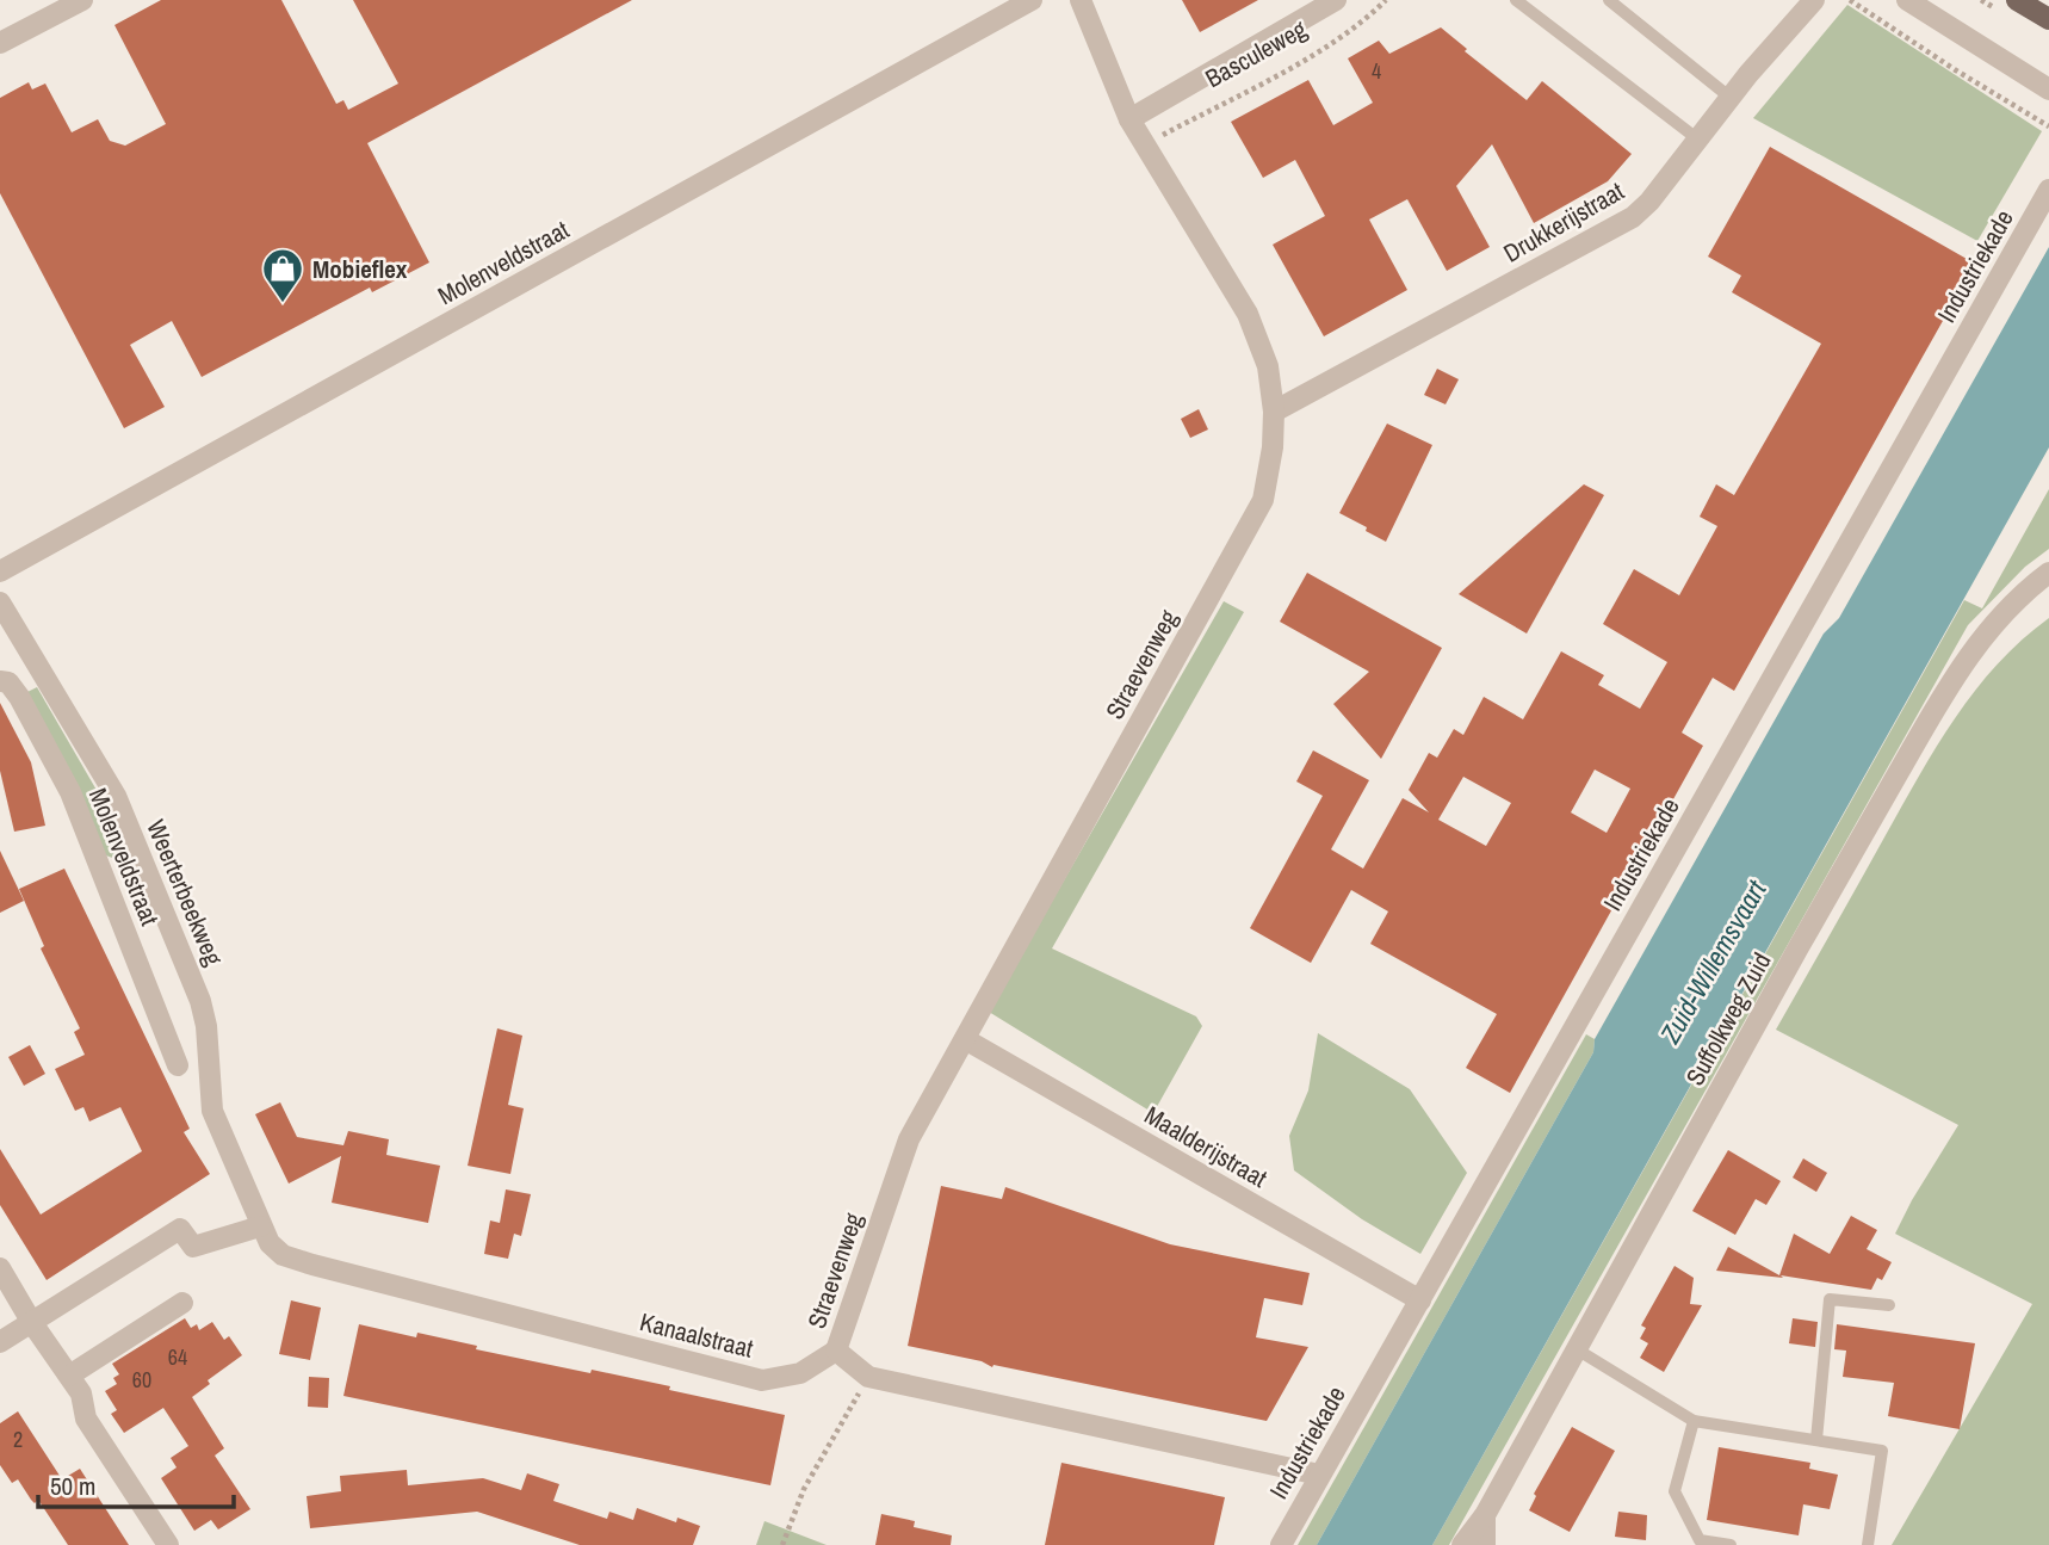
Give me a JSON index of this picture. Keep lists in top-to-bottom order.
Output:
{
  "streets": {
    "street": [
      "Basculeweg",
      "Drukkerijstraat",
      "Molenveldstraat",
      "Industriekade",
      "Straevenweg",
      "Weerterbeekweg",
      "Suffolkweg Zuid",
      "Maalderijstraat",
      "Kanaalstraat"
    ]
  },
  "crossings": [
    ["Basculeweg", "Straevenweg"],
    ["Drukkerijstraat", "Straevenweg"],
    ["Industriekade", "Maalderijstraat"],
    ["Straevenweg", "Maalderijstraat"],
    ["Straevenweg", "Kanaalstraat"],
    ["Weerterbeekweg", "Kanaalstraat"]
  ],
  "water": ["Zuid-Willemsvaart"],
  "places": {
    "shop": ["Mobieflex"]
  },
  "house_numbers": [
    "4",
    "64",
    "60",
    "2"
  ],
  "scale_bar": "50 m"
}
